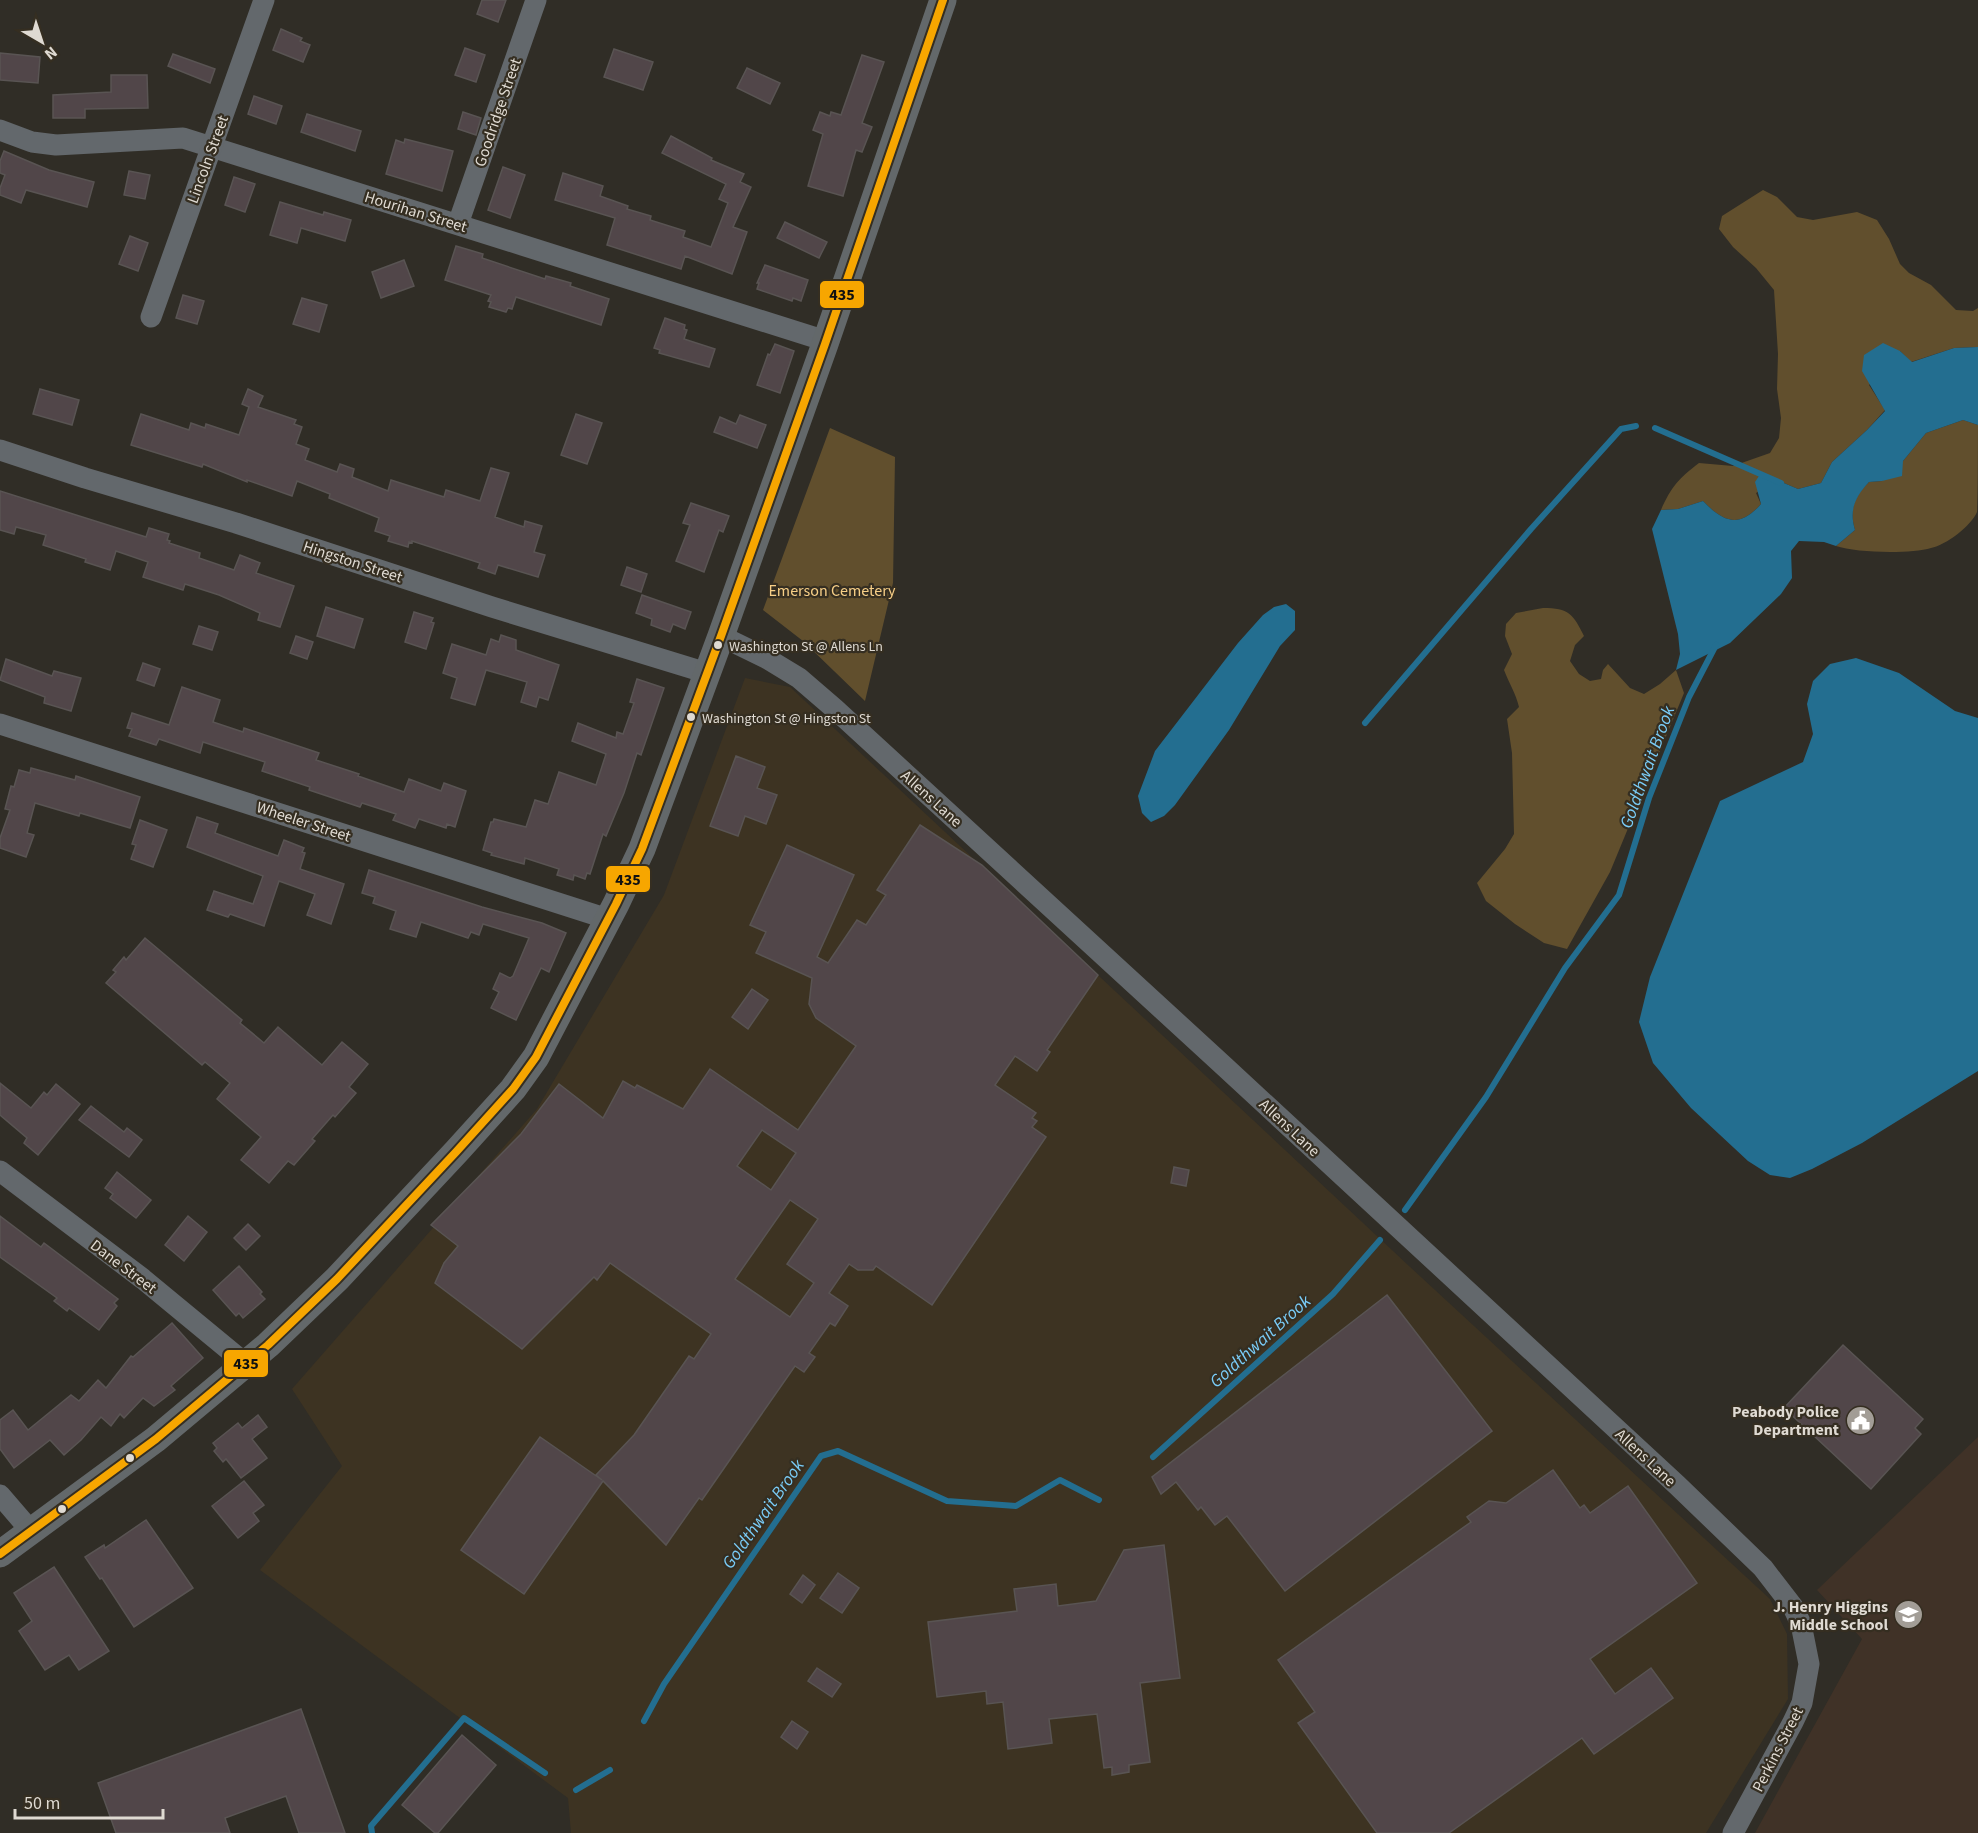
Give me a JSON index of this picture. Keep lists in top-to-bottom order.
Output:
{
  "streets": {
    "street": [
      "Goodridge Street",
      "Lincoln Street",
      "Hourihan Street",
      "Hingston Street",
      "Allens Lane",
      "Wheeler Street",
      "Dane Street",
      "Perkins Street"
    ]
  },
  "crossings": [
    ["Goodridge Street", "Hourihan Street"],
    ["Lincoln Street", "Hourihan Street"],
    ["Allens Lane", "Perkins Street"]
  ],
  "water": ["Goldthwait Brook"],
  "parks": ["Emerson Cemetery"],
  "places": {
    "other": ["Washington St @ Allens Ln", "Washington St @ Hingston St"],
    "public building": ["Peabody Police Department"],
    "school or university": ["J. Henry Higgins Middle School"]
  },
  "lines": ["transit line 435"],
  "scale_bar": "50 m",
  "north": "bottom right"
}
